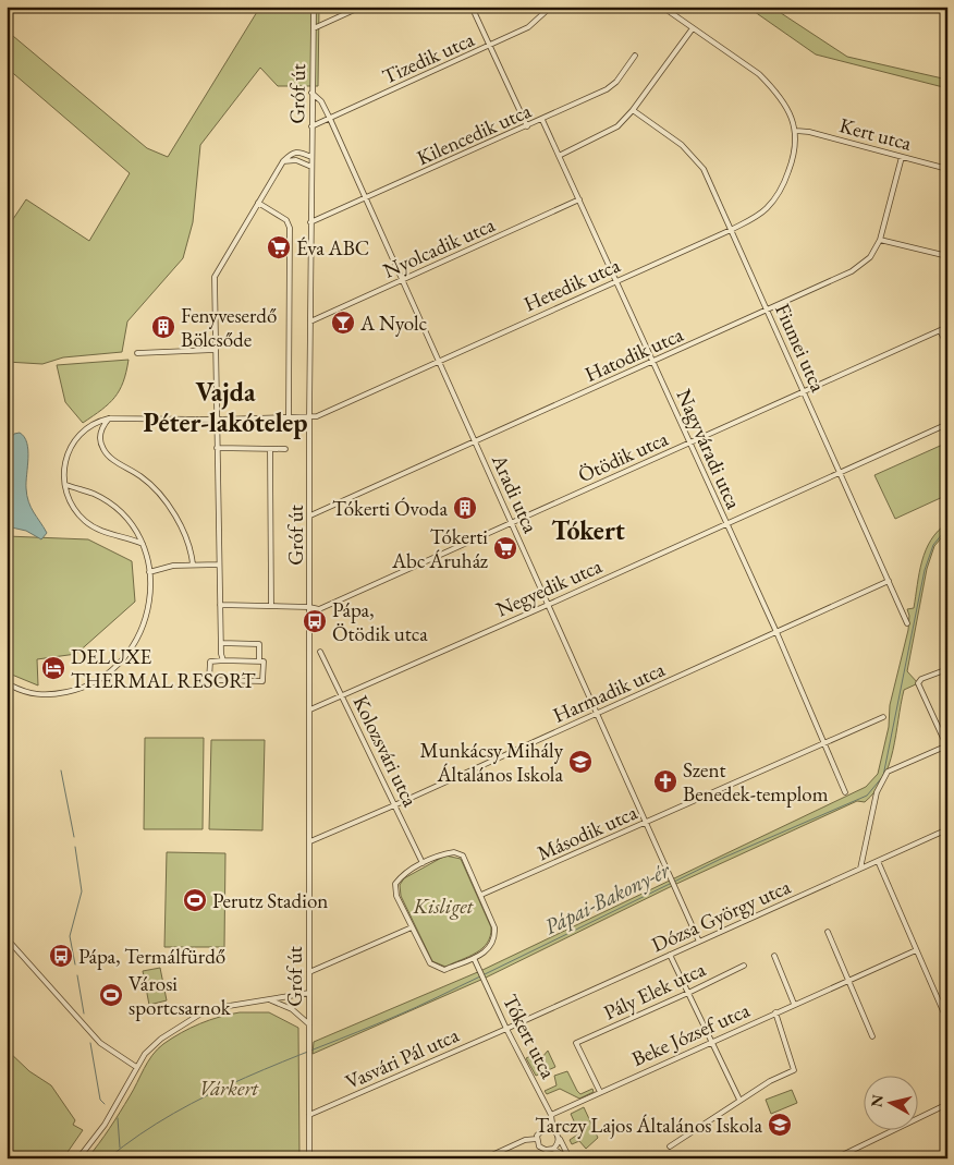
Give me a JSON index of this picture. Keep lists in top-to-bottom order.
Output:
{
  "streets": {
    "street": [
      "Tizedik utca",
      "Gróf út",
      "Kilencedik utca",
      "Kert utca",
      "Nyolcadik utca",
      "Hetedik utca",
      "Fiumei utca",
      "Hatodik utca",
      "Nagyváradi utca",
      "Ötödik utca",
      "Aradi utca",
      "Negyedik utca",
      "Harmadik utca",
      "Kolozsvári utca",
      "Második utca",
      "Dózsa György utca",
      "Pály Elek utca",
      "Beke József utca",
      "Tókert utca",
      "Vasvári Pál utca"
    ]
  },
  "crossings": [
    ["Tizedik utca", "Gróf út"],
    ["Tizedik utca", "Aradi utca"],
    ["Gróf út", "Kilencedik utca"],
    ["Gróf út", "Nyolcadik utca"],
    ["Gróf út", "Hetedik utca"],
    ["Gróf út", "Hatodik utca"],
    ["Gróf út", "Ötödik utca"],
    ["Gróf út", "Aradi utca"],
    ["Gróf út", "Negyedik utca"],
    ["Gróf út", "Harmadik utca"],
    ["Gróf út", "Vasvári Pál utca"],
    ["Kilencedik utca", "Nagyváradi utca"],
    ["Kilencedik utca", "Aradi utca"],
    ["Kert utca", "Hetedik utca"],
    ["Kert utca", "Hatodik utca"],
    ["Nyolcadik utca", "Nagyváradi utca"],
    ["Nyolcadik utca", "Aradi utca"],
    ["Hetedik utca", "Fiumei utca"],
    ["Hetedik utca", "Nagyváradi utca"],
    ["Hetedik utca", "Aradi utca"],
    ["Fiumei utca", "Hatodik utca"],
    ["Fiumei utca", "Ötödik utca"],
    ["Fiumei utca", "Negyedik utca"],
    ["Fiumei utca", "Harmadik utca"],
    ["Hatodik utca", "Nagyváradi utca"],
    ["Hatodik utca", "Aradi utca"],
    ["Nagyváradi utca", "Ötödik utca"],
    ["Nagyváradi utca", "Negyedik utca"],
    ["Nagyváradi utca", "Harmadik utca"],
    ["Nagyváradi utca", "Második utca"],
    ["Ötödik utca", "Aradi utca"],
    ["Aradi utca", "Negyedik utca"],
    ["Aradi utca", "Harmadik utca"],
    ["Aradi utca", "Második utca"],
    ["Aradi utca", "Dózsa György utca"],
    ["Negyedik utca", "Kolozsvári utca"],
    ["Harmadik utca", "Kolozsvári utca"],
    ["Kolozsvári utca", "Második utca"],
    ["Kolozsvári utca", "Tókert utca"],
    ["Második utca", "Tókert utca"],
    ["Dózsa György utca", "Tókert utca"],
    ["Dózsa György utca", "Vasvári Pál utca"],
    ["Pály Elek utca", "Beke József utca"],
    ["Beke József utca", "Tókert utca"],
    ["Tókert utca", "Vasvári Pál utca"]
  ],
  "districts": ["Vajda Péter-lakótelep", "Tókert"],
  "water": ["Pápai-Bakony-ér"],
  "parks": ["Kisliget", "Várkert"],
  "places": {
    "supermarket": ["Éva ABC", "Tókerti Abc Áruház"],
    "bar": ["A Nyolc"],
    "building": ["Fenyveserdő Bölcsőde", "Tókerti Óvoda"],
    "bus stop": ["Pápa, Ötödik utca", "Pápa, Termálfürdő"],
    "hotel": ["DELUXE THERMAL RESORT"],
    "school or university": ["Munkácsy Mihály Általános Iskola", "Tarczy Lajos Általános Iskola"],
    "church": ["Szent Benedek-templom"],
    "sports": ["Perutz Stadion", "Városi sportcsarnok"]
  },
  "north": "left"
}
